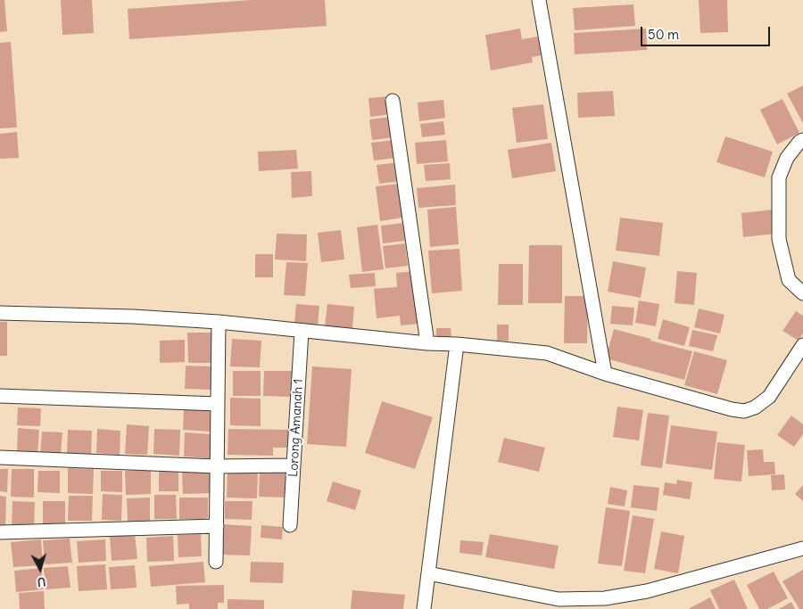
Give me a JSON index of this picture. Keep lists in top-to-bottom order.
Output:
{
  "streets": {
    "street": ["Lorong Amanah 1"]
  },
  "scale_bar": "50 m",
  "north": "bottom"
}
